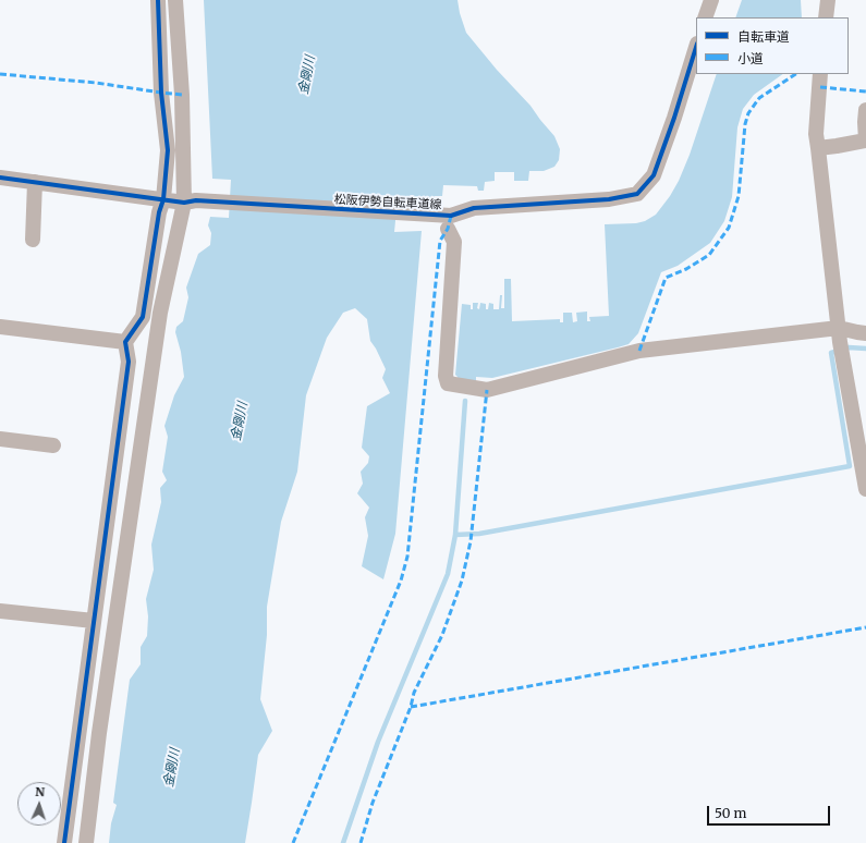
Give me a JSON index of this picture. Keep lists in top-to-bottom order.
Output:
{
  "streets": {
    "street": ["松阪伊勢自転車道線"]
  },
  "water": ["金剛川"],
  "legend": ["自転車道", "小道"],
  "scale_bar": "50 m",
  "north": "top"
}
